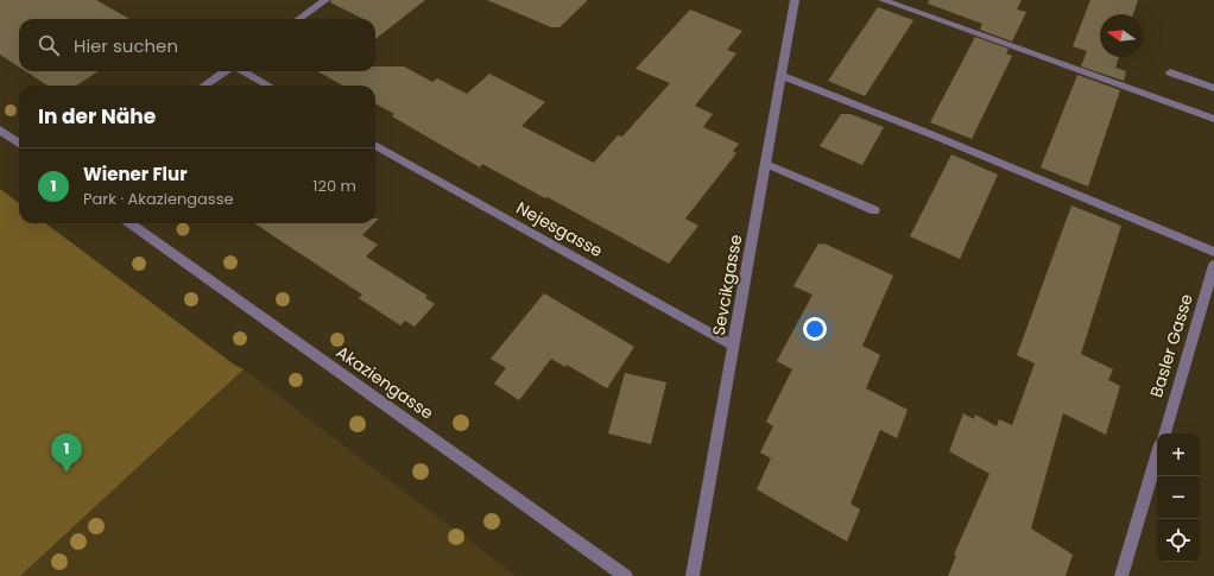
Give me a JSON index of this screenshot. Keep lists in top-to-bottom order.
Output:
{
  "streets": {
    "street": [
      "Nejesgasse",
      "Sevcikgasse",
      "Basler Gasse",
      "Akaziengasse"
    ]
  },
  "crossings": [
    ["Nejesgasse", "Sevcikgasse"]
  ],
  "north": "left",
  "page": {
    "search": "Hier suchen",
    "heading": "In der Nähe",
    "list": [
      {
        "mark": "1",
        "name": "Wiener Flur",
        "note": "Park · Akaziengasse",
        "value": "120 m"
      }
    ],
    "map_buttons": ["+", "−"],
    "pins": "1"
  }
}
